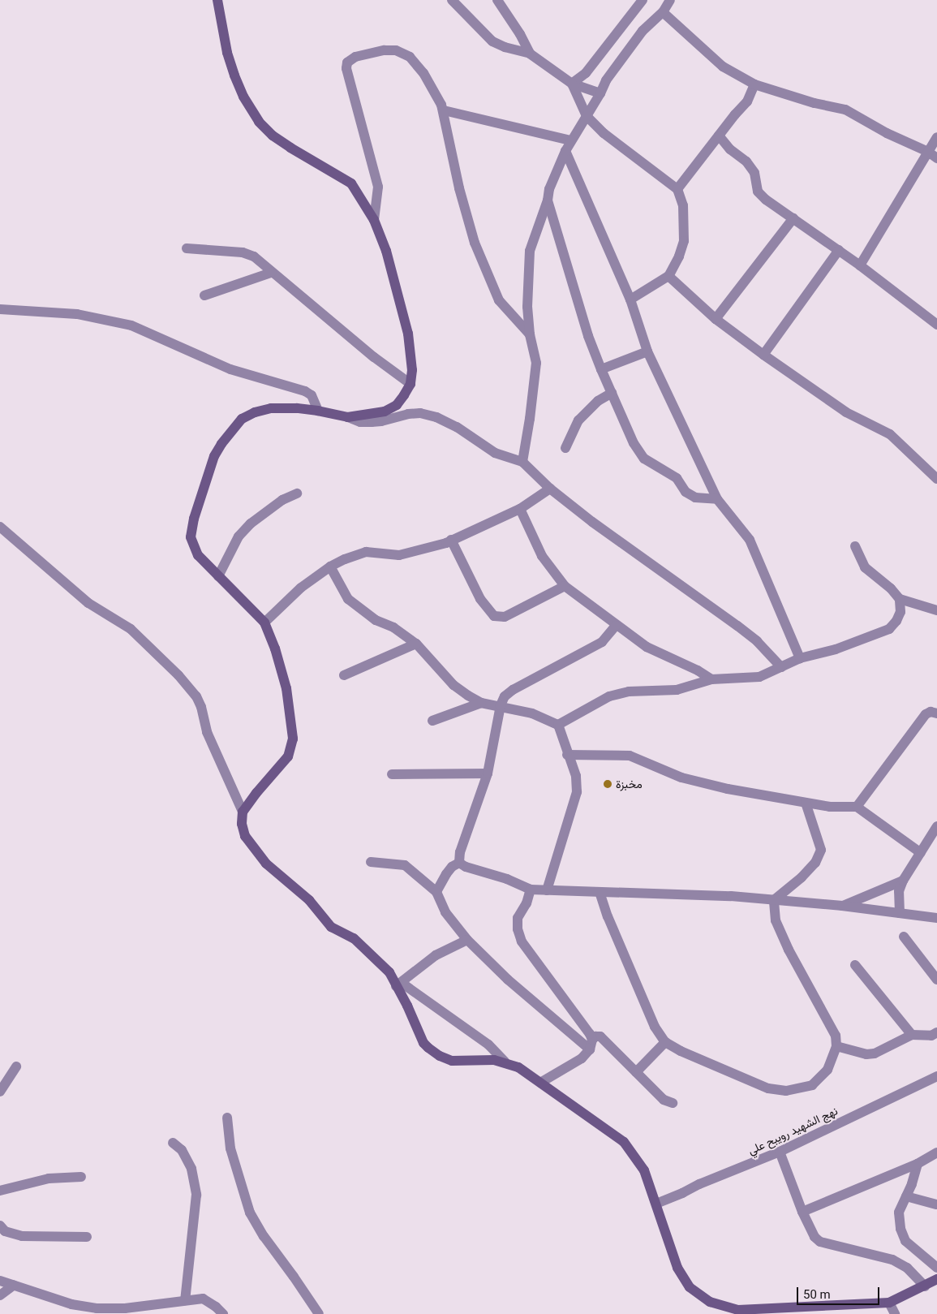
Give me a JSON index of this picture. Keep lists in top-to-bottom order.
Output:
{
  "streets": {
    "street": ["نهج الشهيد رويبح علي"]
  },
  "places": ["مخبزة"],
  "scale_bar": "50 m"
}
